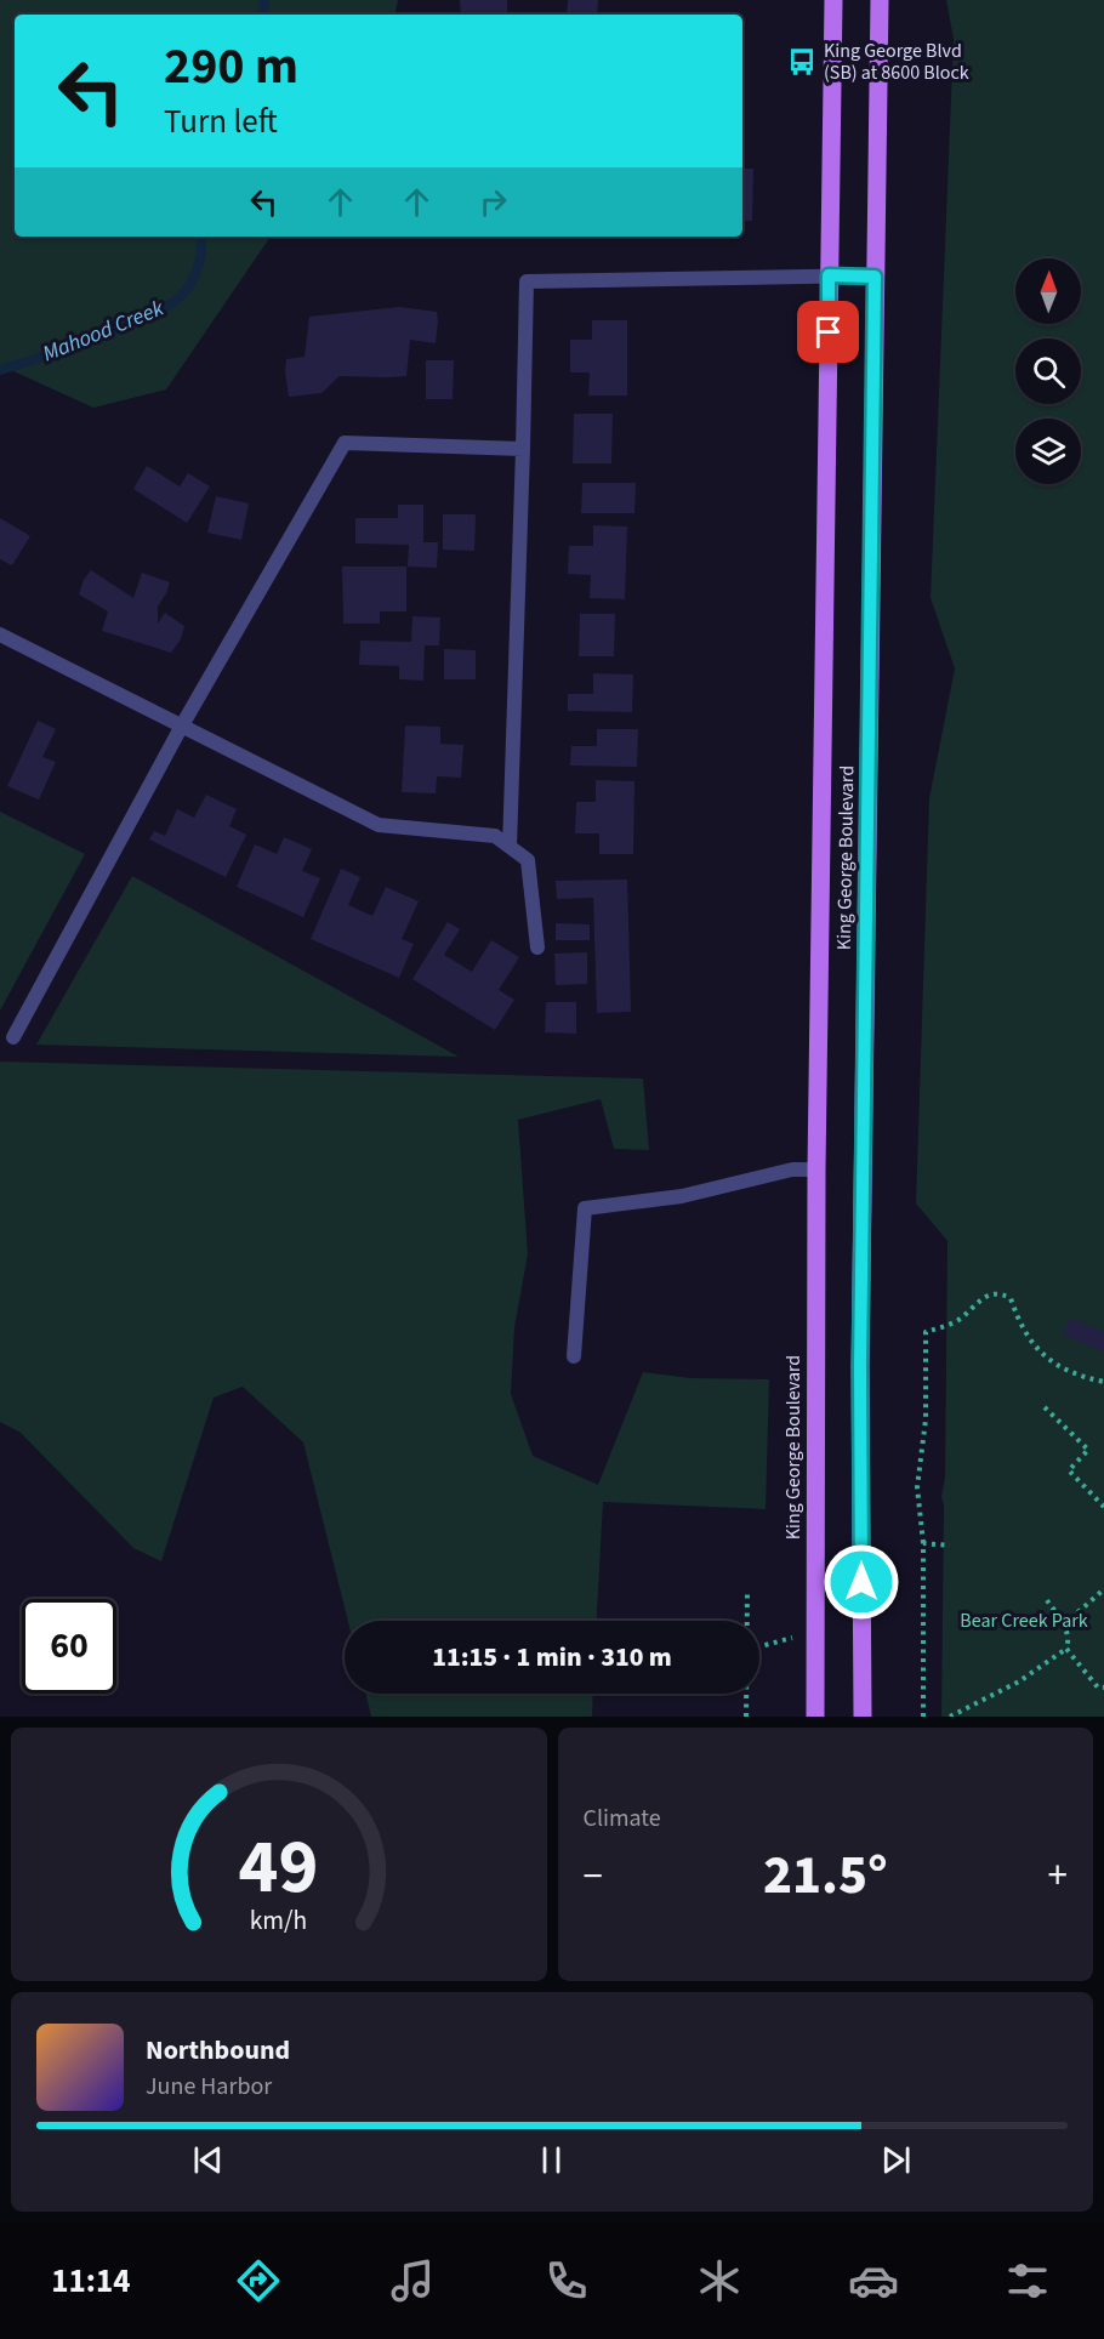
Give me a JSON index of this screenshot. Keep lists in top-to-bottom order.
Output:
{
  "streets": {
    "main road": ["King George Boulevard"]
  },
  "water": ["Mahood Creek"],
  "parks": ["Bear Creek Park"],
  "places": {
    "bus stop": ["King George Blvd (SB) at 8600 Block"]
  },
  "north": "top",
  "page": {
    "turn": ["290 m", "Turn left"],
    "limit": "60",
    "trip": "11:15 · 1 min · 310 m",
    "tile": "Climate",
    "heat": ["−", "21.5°", "+"],
    "song": ["Northbound", "June Harbor"],
    "tabs": "11:14",
    "gauge": ["49", "km/h"]
  }
}
